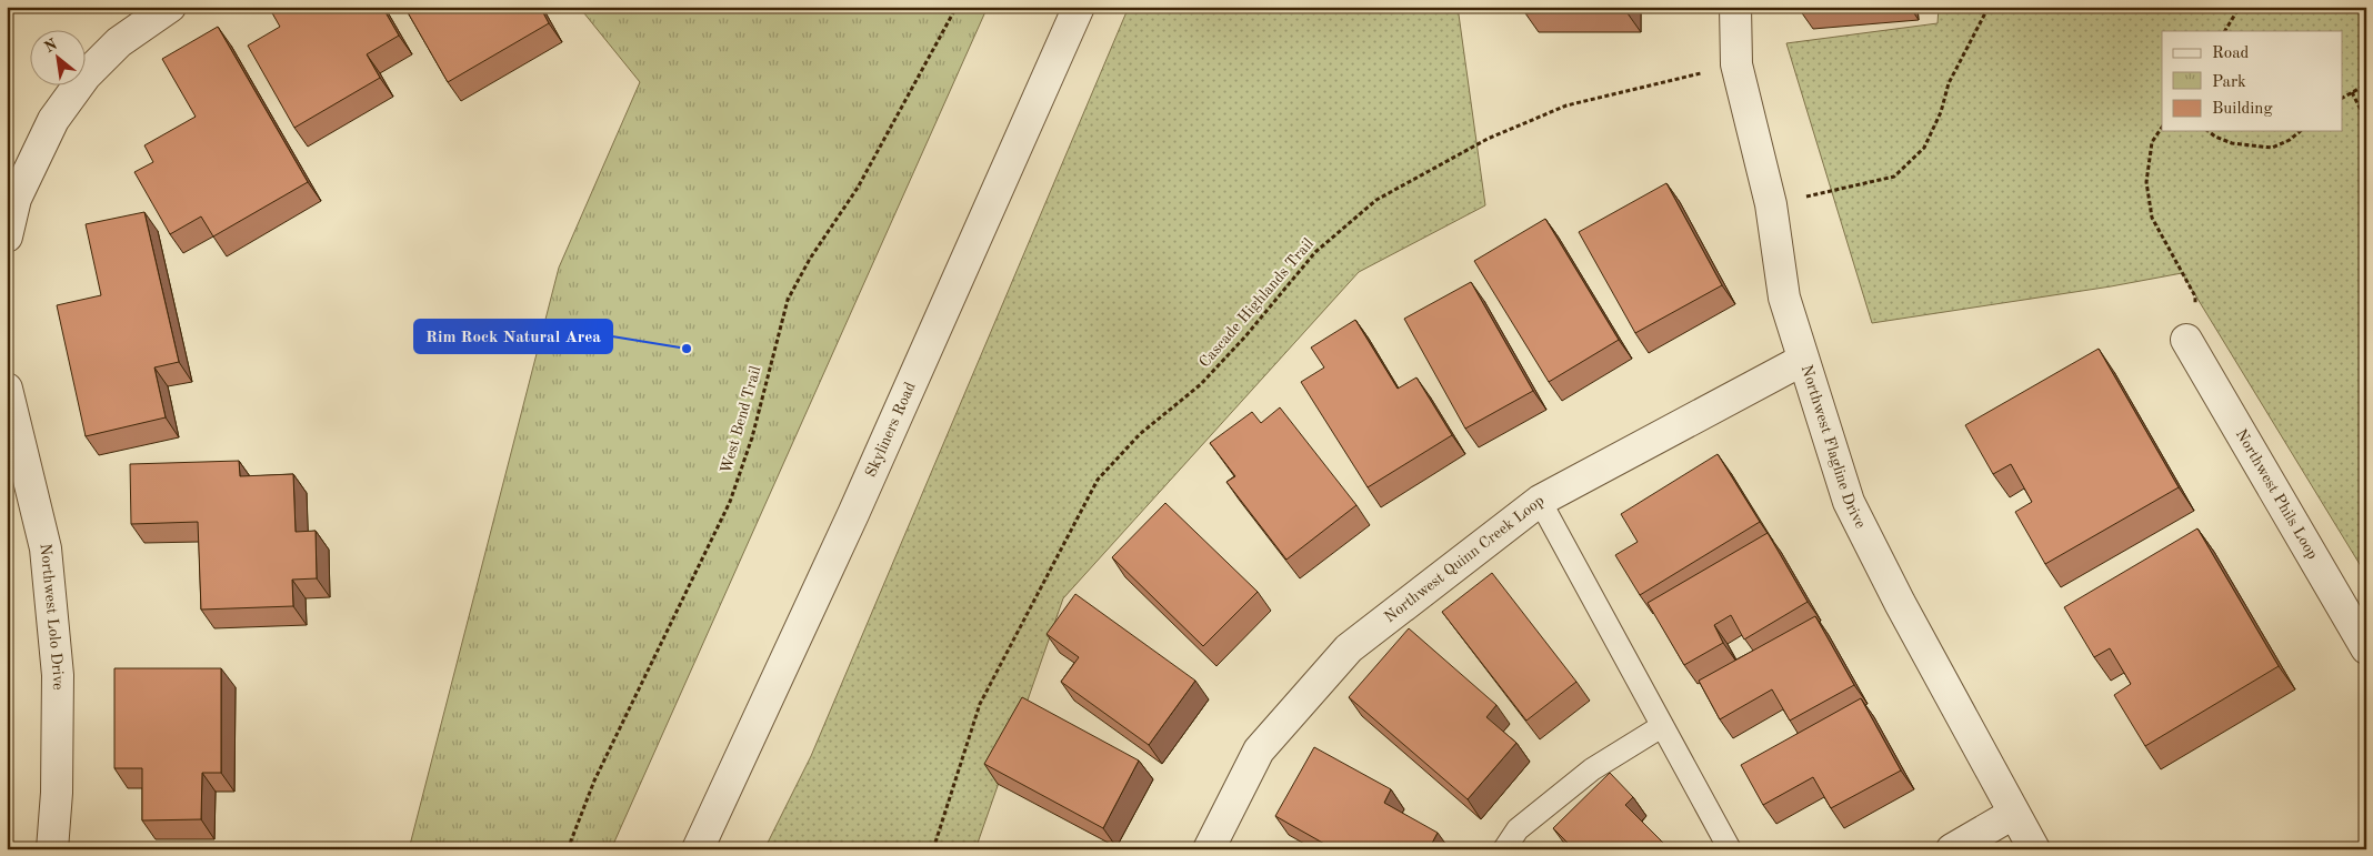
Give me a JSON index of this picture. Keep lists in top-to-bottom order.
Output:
{
  "streets": {
    "street": [
      "Skyliners Road",
      "Northwest Flagline Drive",
      "Northwest Phils Loop",
      "Northwest Quinn Creek Loop",
      "Northwest Lolo Drive"
    ],
    "path": ["Cascade Highlands Trail", "West Bend Trail"]
  },
  "crossings": [
    ["Cascade Highlands Trail", "Northwest Flagline Drive"],
    ["Northwest Flagline Drive", "Northwest Quinn Creek Loop"]
  ],
  "places": ["Rim Rock Natural Area"],
  "legend": ["Road", "Park", "Building"],
  "north": "top left"
}
